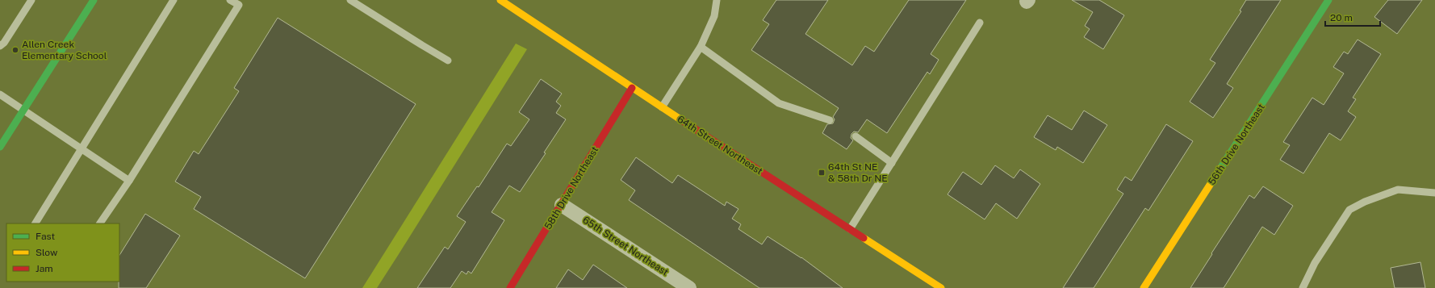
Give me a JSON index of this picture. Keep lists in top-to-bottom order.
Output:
{
  "streets": {
    "street": [
      "56th Drive Northeast",
      "64th Street Northeast",
      "58th Drive Northeast",
      "65th Street Northeast"
    ]
  },
  "crossings": [
    ["64th Street Northeast", "58th Drive Northeast"],
    ["58th Drive Northeast", "65th Street Northeast"]
  ],
  "places": {
    "other": ["Allen Creek Elementary School"],
    "transit": ["64th St NE & 58th Dr NE"]
  },
  "legend": ["Fast", "Slow", "Jam"],
  "scale_bar": "20 m"
}
